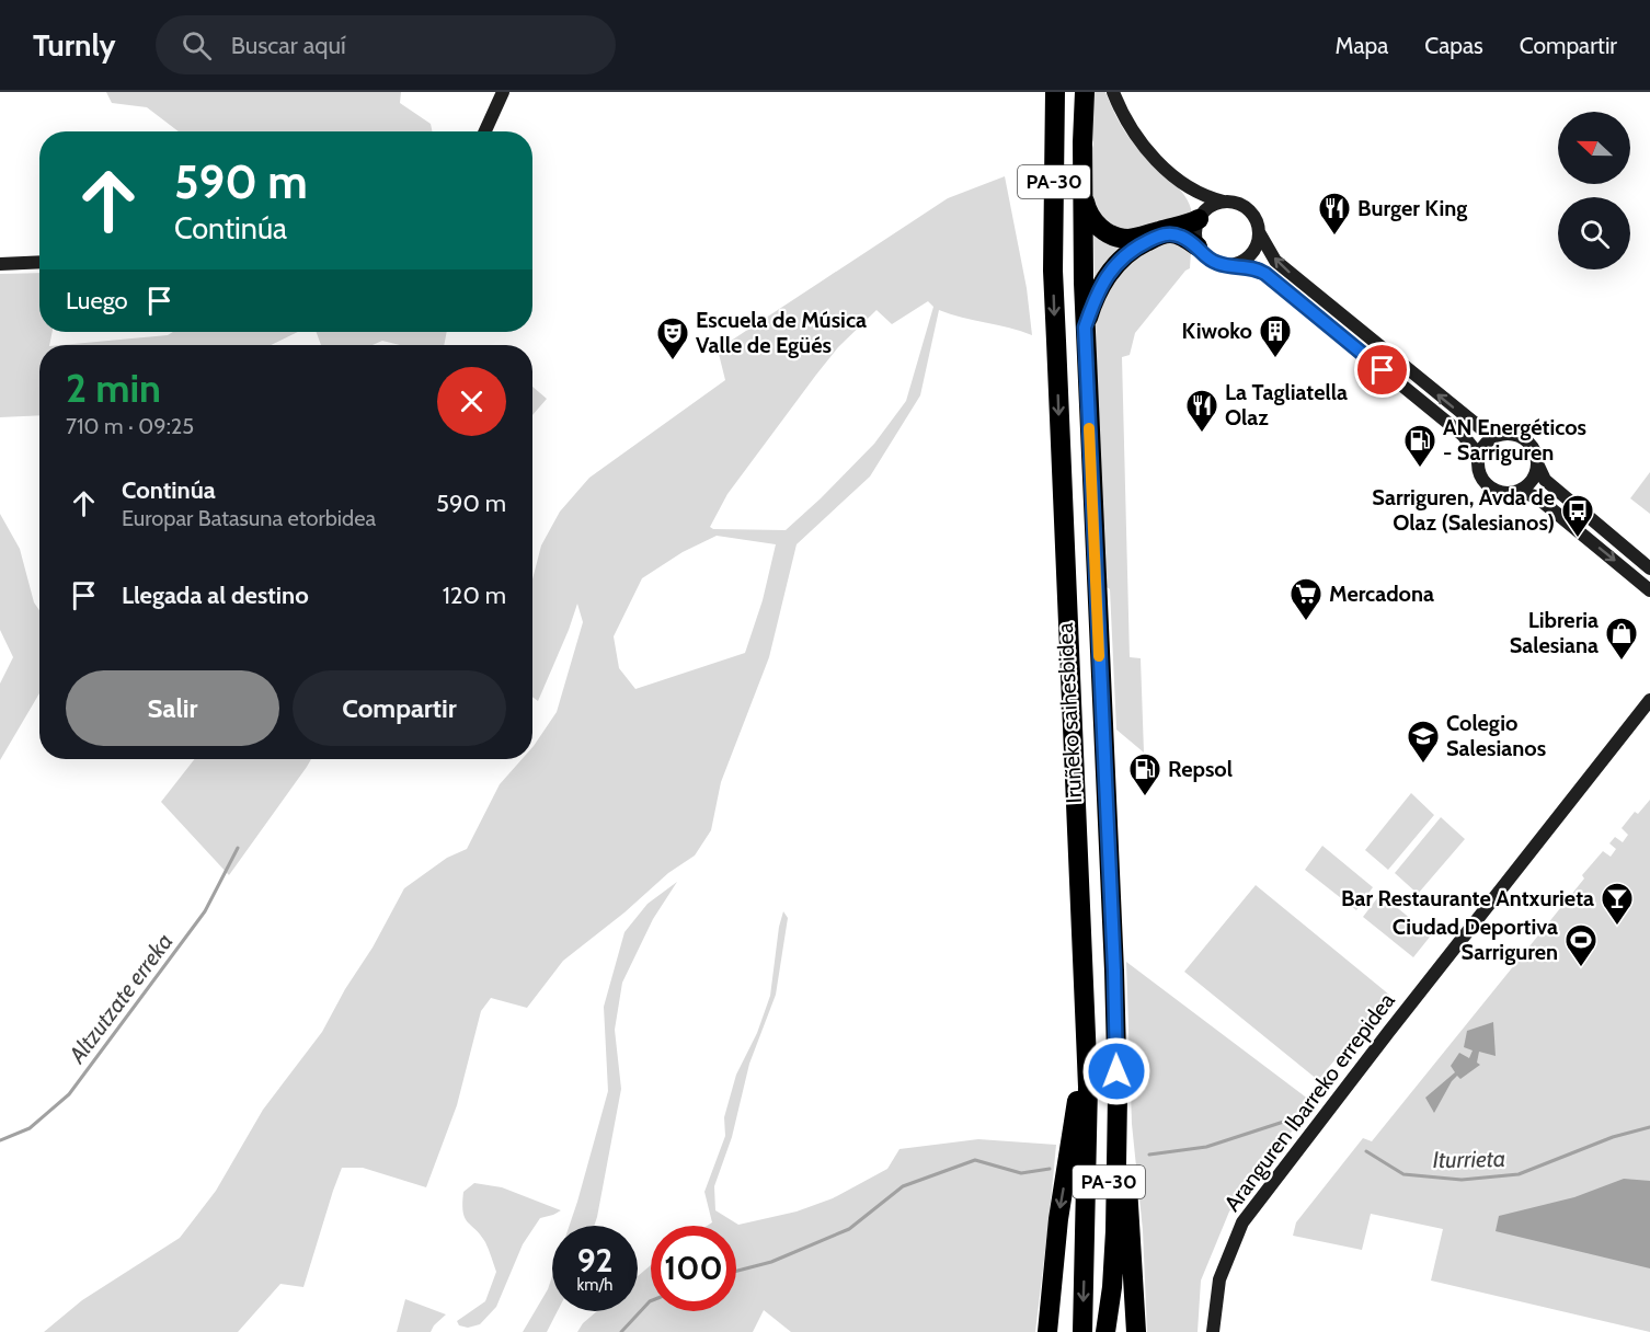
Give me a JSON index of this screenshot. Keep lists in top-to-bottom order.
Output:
{
  "streets": {
    "highway": ["PA-30", "Iruñeko saihesbidea"],
    "street": ["Aranguren Ibarreko errepidea"]
  },
  "water": ["Altzutzate erreka", "Iturrieta"],
  "places": {
    "restaurant": ["Burger King", "La Tagliatella Olaz"],
    "building": ["Kiwoko"],
    "theatre": ["Escuela de Música Valle de Egüés"],
    "fuel station": ["AN Energéticos - Sarriguren", "Repsol"],
    "bus stop": ["Sarriguren, Avda de Olaz (Salesianos)"],
    "supermarket": ["Mercadona"],
    "shop": ["Libreria Salesiana"],
    "school or university": ["Colegio Salesianos"],
    "bar": ["Bar Restaurante Antxurieta"],
    "sports": ["Ciudad Deportiva Sarriguren"]
  },
  "north": "left",
  "page": {
    "header": "Turnly",
    "search": "Buscar aquí",
    "nav": ["Mapa", "Capas", "Compartir"],
    "turn": ["590 m", "Continúa"],
    "then": "Luego",
    "heading": ["2 min", "710 m · 09:25"],
    "list": [
      {
        "name": "Continúa",
        "note": "Europar Batasuna etorbidea",
        "value": "590 m"
      },
      {
        "name": "Llegada al destino",
        "value": "120 m"
      }
    ],
    "buttons": ["Salir", "Compartir"],
    "speed": "92 km/h",
    "limit": "100"
  }
}
